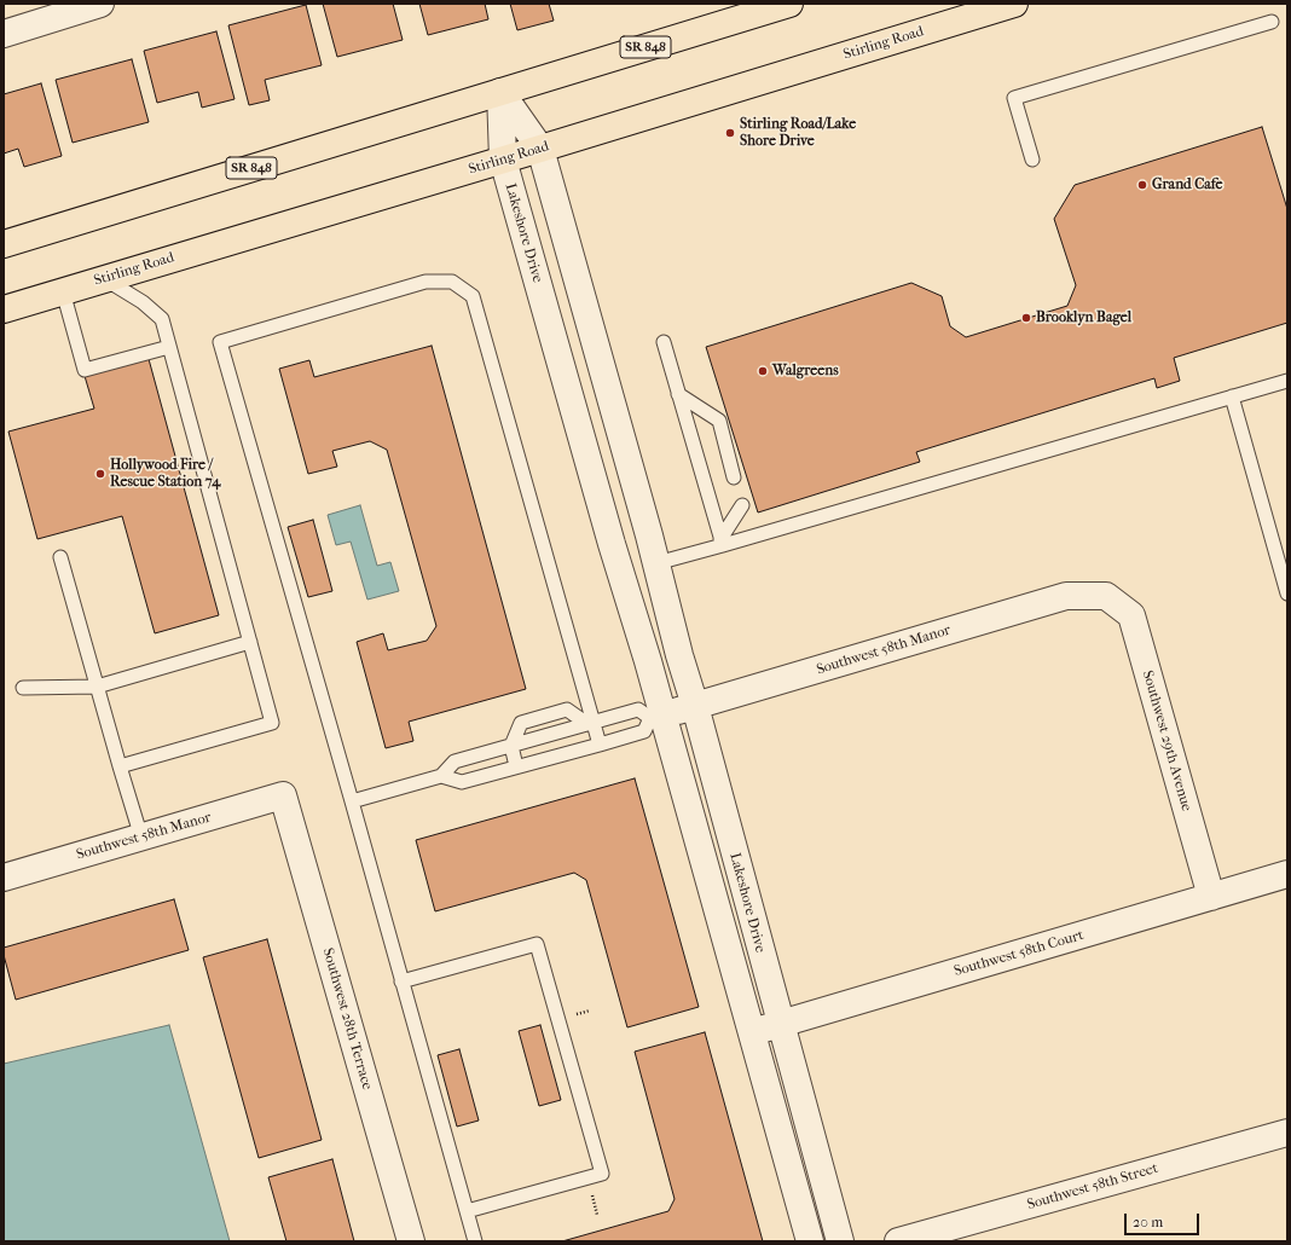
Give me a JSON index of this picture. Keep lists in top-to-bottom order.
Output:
{
  "streets": {
    "main road": ["Stirling Road", "SR 848"],
    "street": [
      "Lakeshore Drive",
      "Southwest 58th Manor",
      "Southwest 29th Avenue",
      "Southwest 58th Court",
      "Southwest 28th Terrace",
      "Southwest 58th Street"
    ]
  },
  "crossings": [
    ["Stirling Road", "Lakeshore Drive"],
    ["SR 848", "Lakeshore Drive"],
    ["Lakeshore Drive", "Southwest 58th Manor"],
    ["Lakeshore Drive", "Southwest 58th Court"],
    ["Southwest 58th Manor", "Southwest 29th Avenue"],
    ["Southwest 58th Manor", "Southwest 28th Terrace"],
    ["Southwest 29th Avenue", "Southwest 58th Court"]
  ],
  "places": [
    "Stirling Road/Lake Shore Drive",
    "Grand Cafe",
    "Brooklyn Bagel",
    "Walgreens",
    "Hollywood Fire / Rescue Station 74"
  ],
  "scale_bar": "20 m"
}
